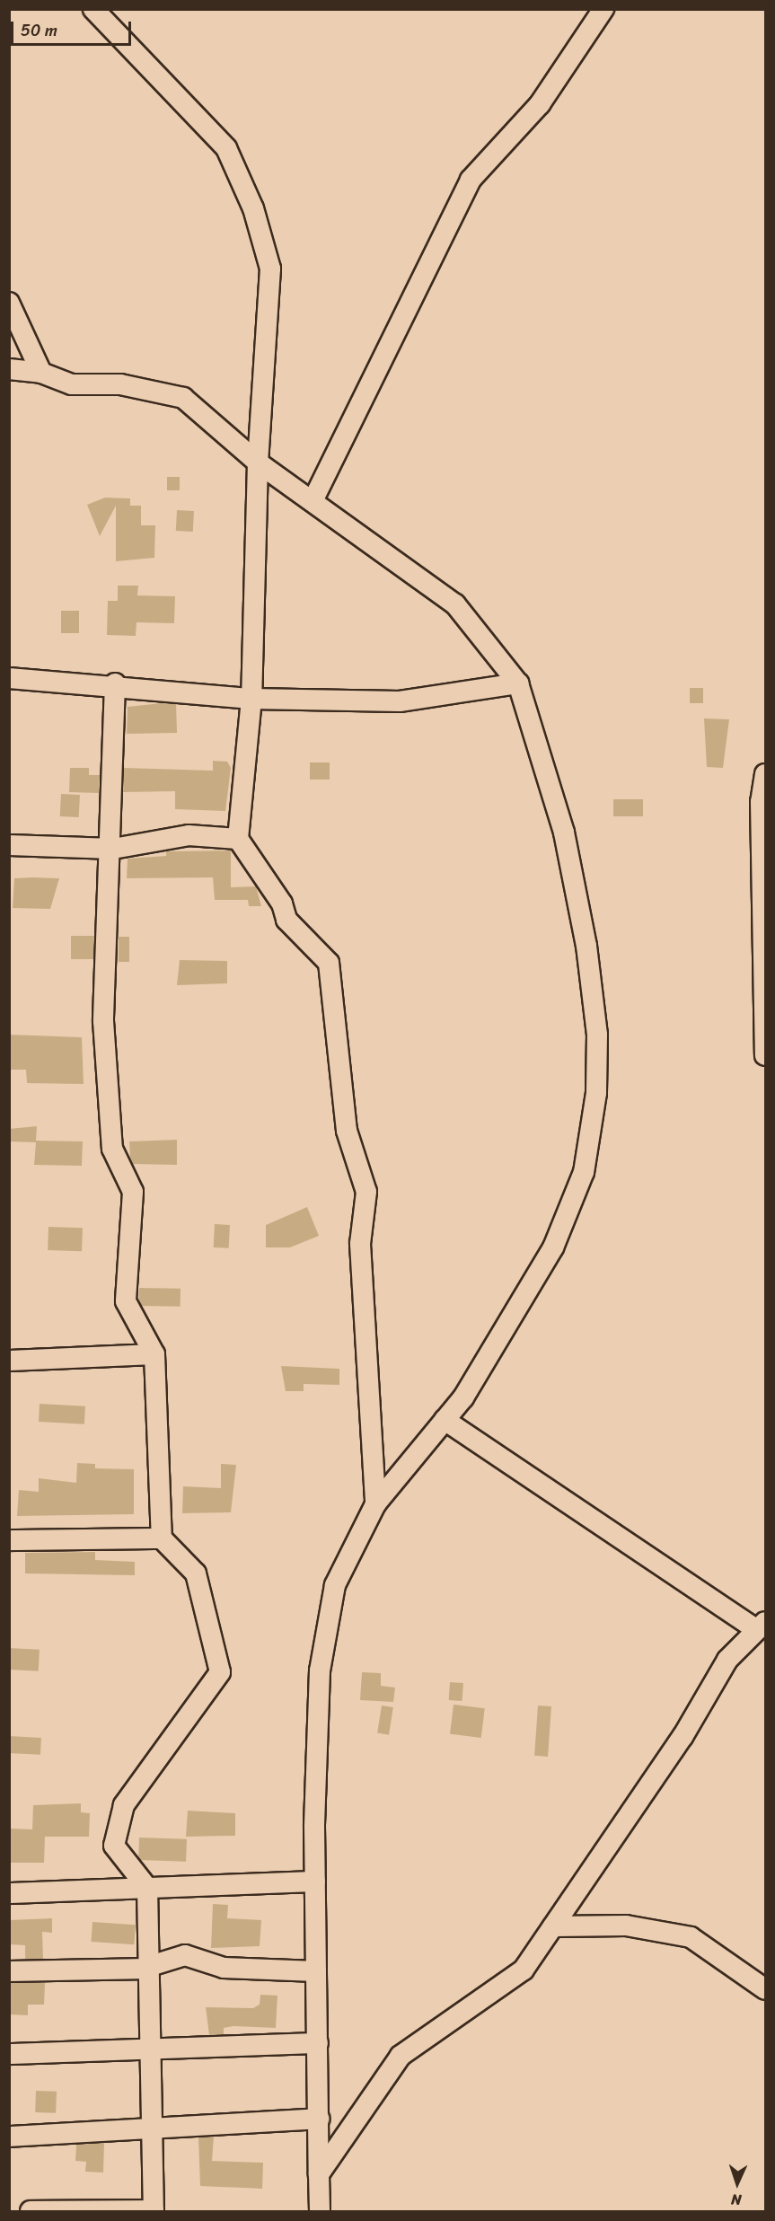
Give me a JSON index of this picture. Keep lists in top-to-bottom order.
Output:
{
  "scale_bar": "50 m",
  "north": "bottom"
}
